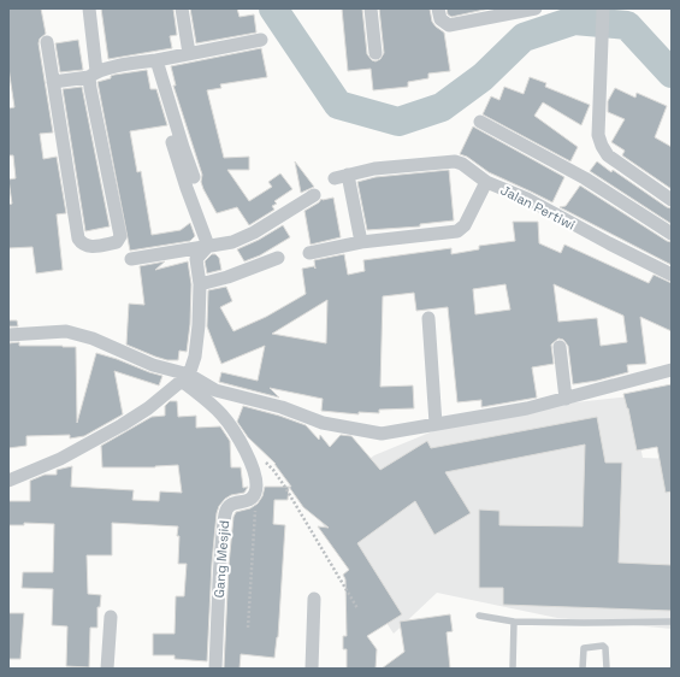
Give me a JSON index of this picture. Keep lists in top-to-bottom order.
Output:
{
  "streets": {
    "street": ["Jalan Pertiwi", "Gang Mesjid"]
  }
}
